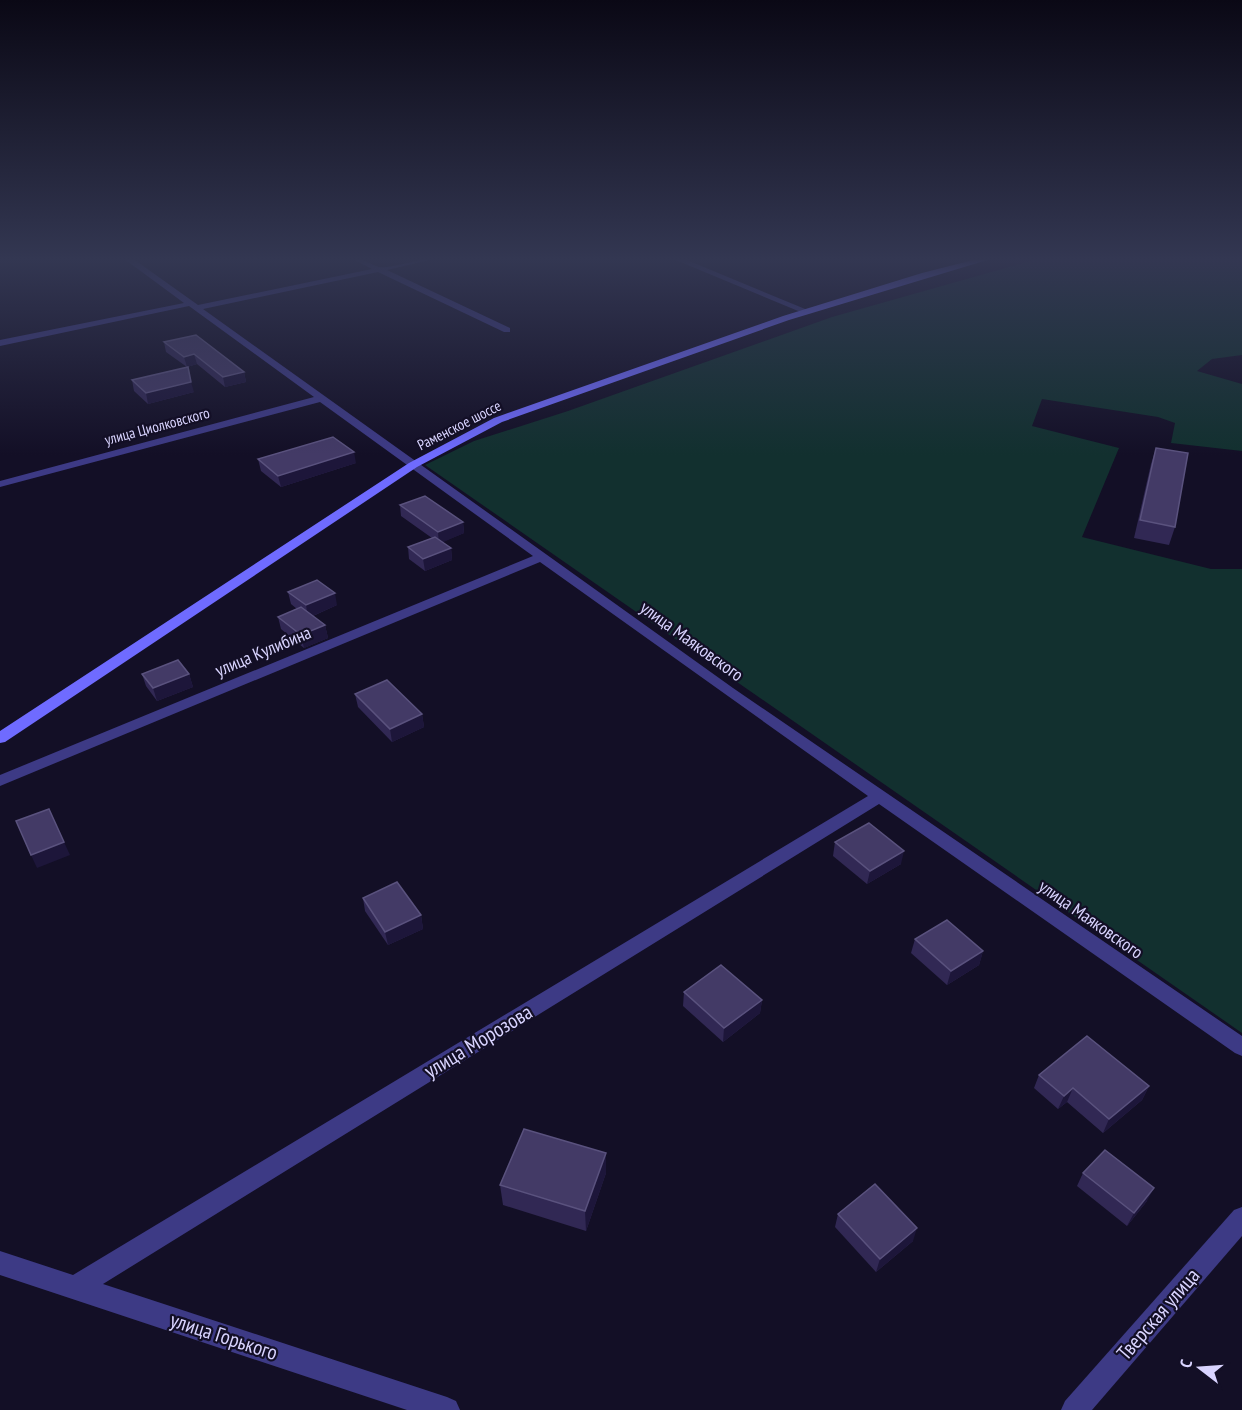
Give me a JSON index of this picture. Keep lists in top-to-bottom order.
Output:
{
  "streets": {
    "main road": ["Раменское шоссе"],
    "street": [
      "улица Циолковского",
      "улица Маяковского",
      "улица Кулибина",
      "улица Морозова",
      "Тверская улица",
      "улица Горького"
    ]
  },
  "crossings": [
    ["Раменское шоссе", "улица Маяковского"],
    ["улица Циолковского", "улица Маяковского"],
    ["улица Маяковского", "улица Кулибина"],
    ["улица Маяковского", "улица Морозова"],
    ["улица Морозова", "улица Горького"]
  ],
  "north": "left"
}
